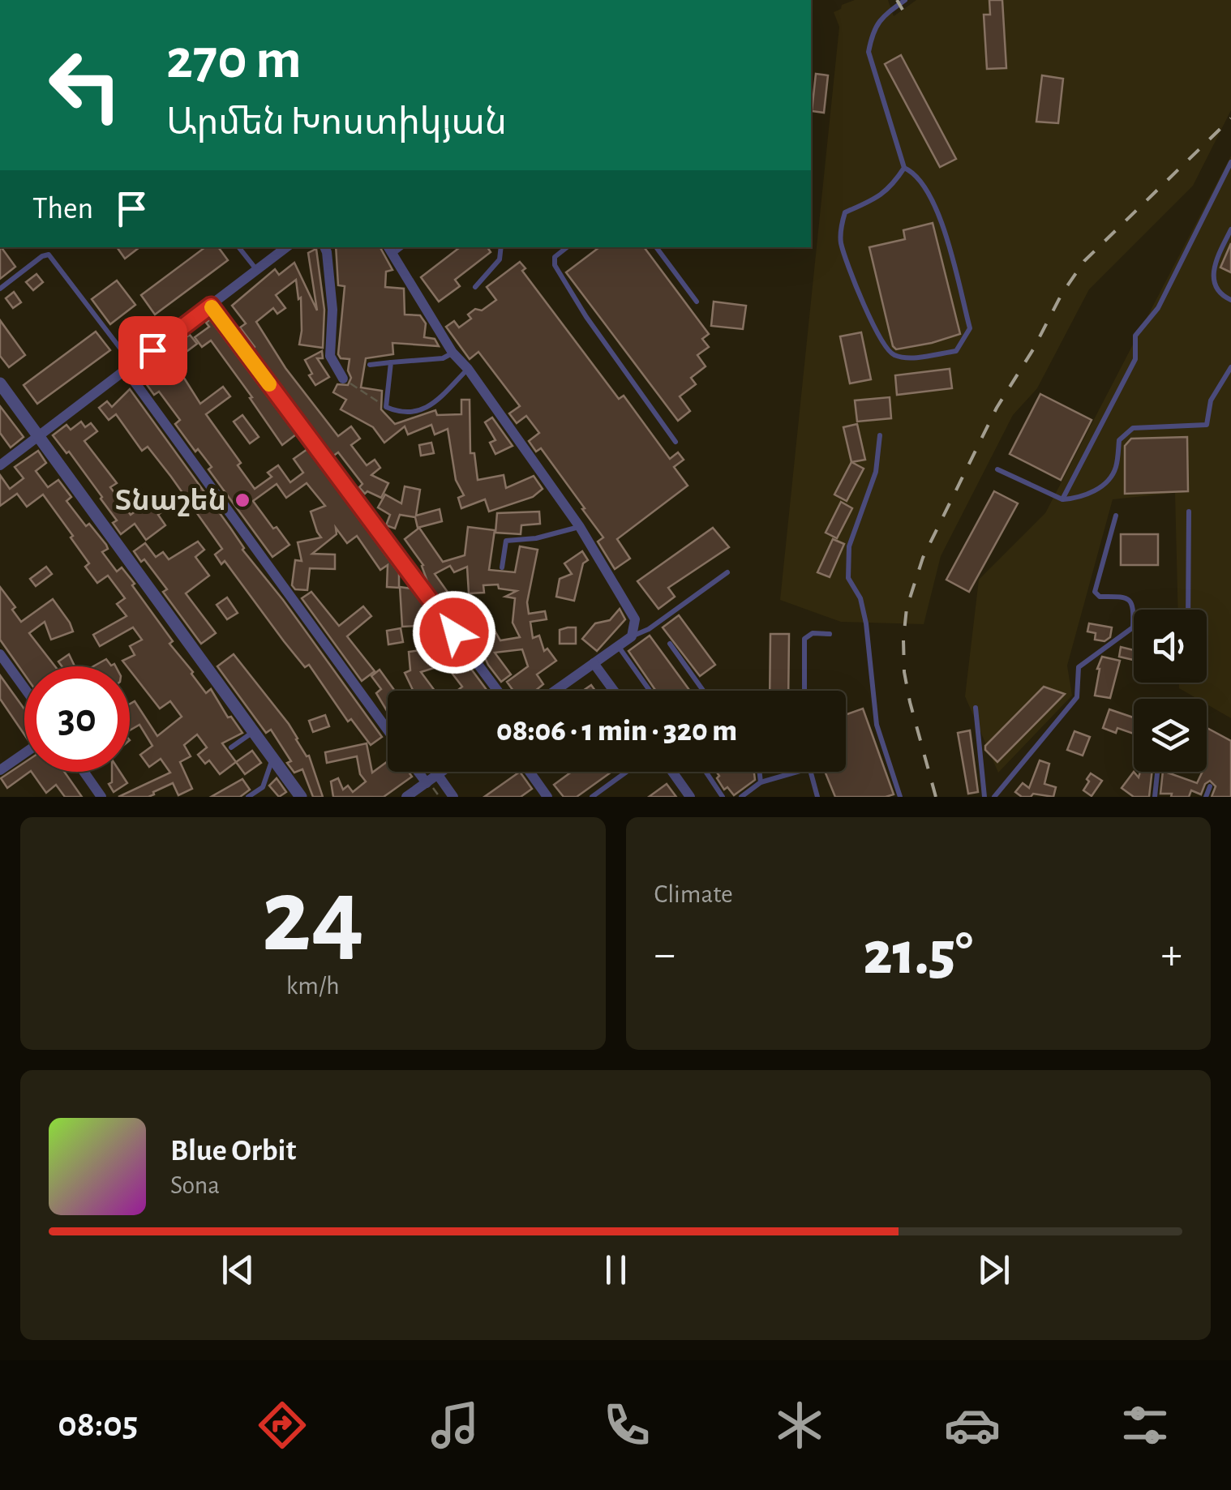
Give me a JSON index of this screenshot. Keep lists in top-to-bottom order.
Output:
{
  "places": ["Տնաշեն"],
  "page": {
    "turn": ["270 m", "Արմեն Խոստիկյան"],
    "then": "Then",
    "limit": "30",
    "trip": "08:06 · 1 min · 320 m",
    "tile": [
      ["24", "km/h"],
      "Climate"
    ],
    "heat": ["−", "21.5°", "+"],
    "song": ["Blue Orbit", "Sona"],
    "tabs": "08:05"
  }
}
